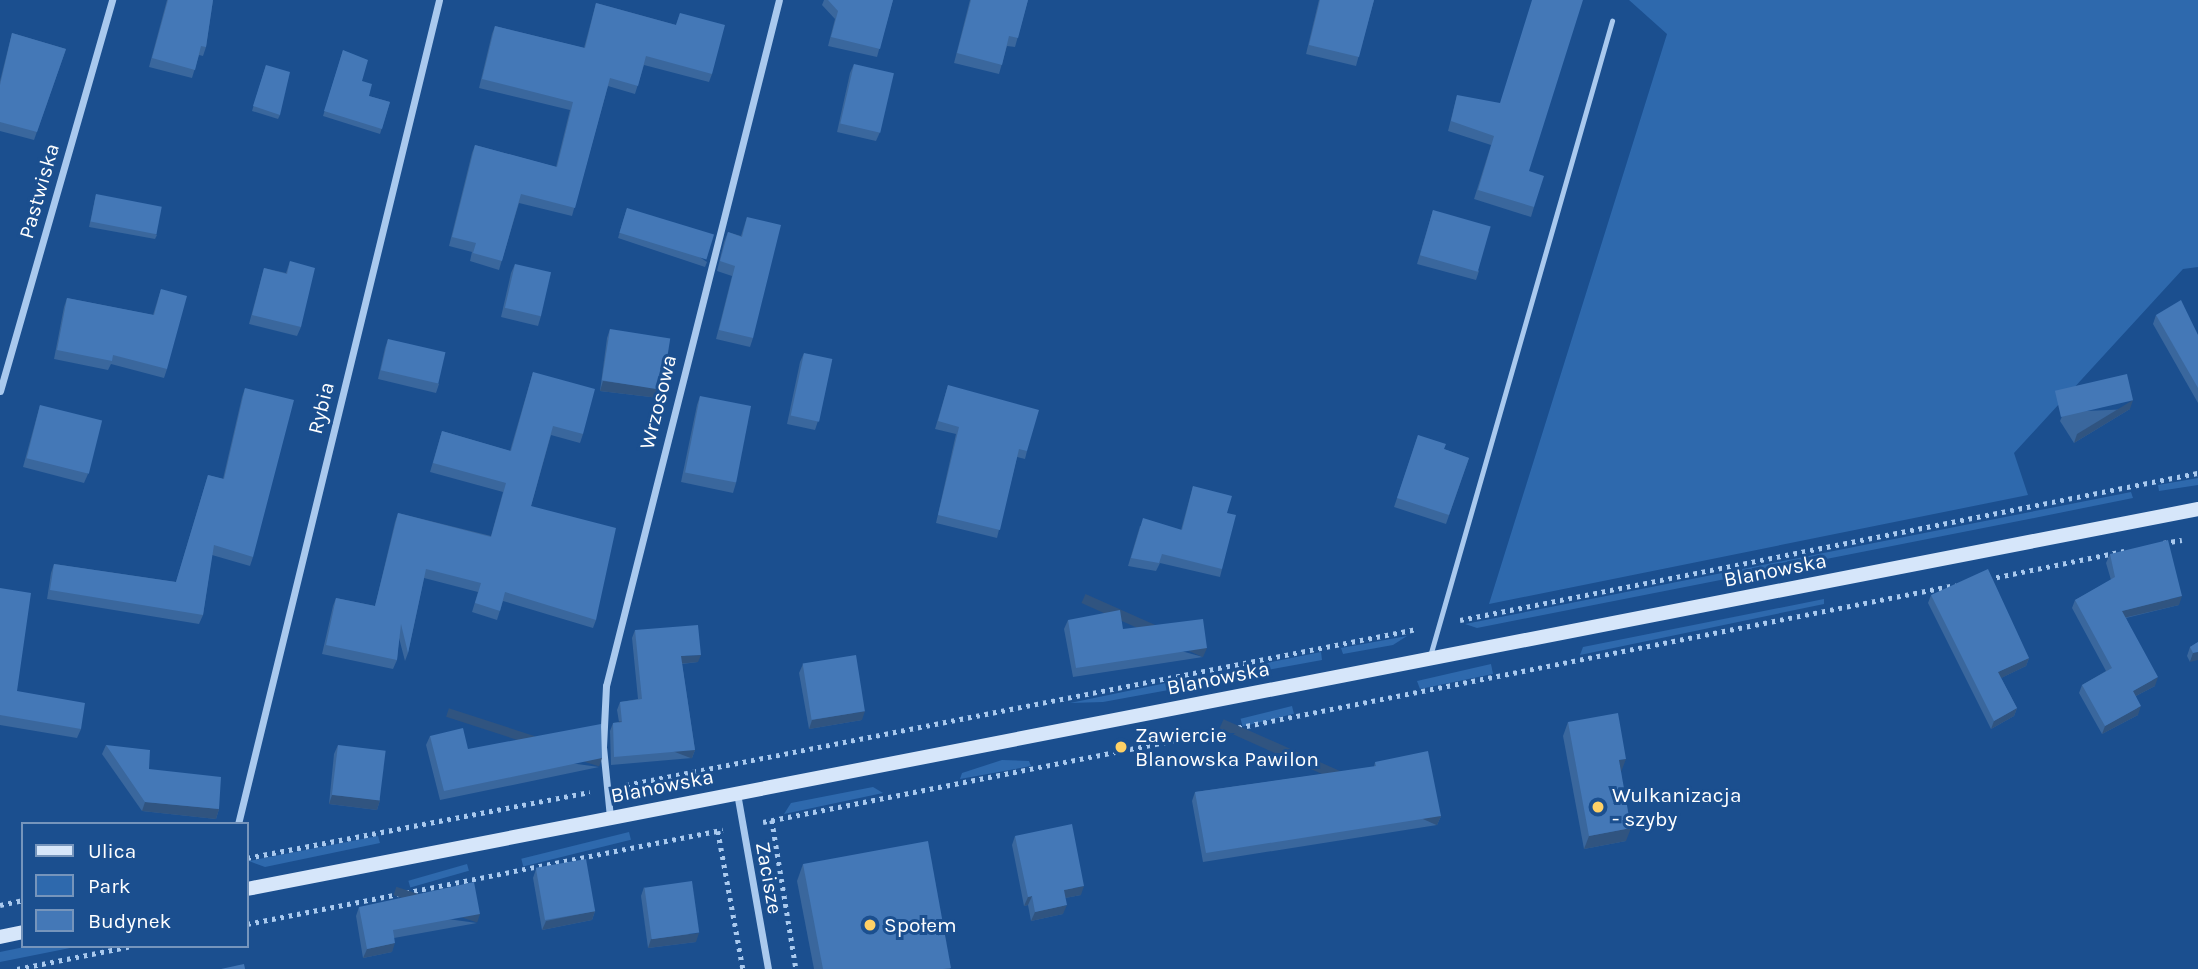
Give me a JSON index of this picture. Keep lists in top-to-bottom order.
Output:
{
  "streets": {
    "street": [
      "Pastwiska",
      "Wrzosowa",
      "Rybia",
      "Blanowska",
      "Zacisze"
    ]
  },
  "crossings": [
    ["Wrzosowa", "Blanowska"],
    ["Blanowska", "Zacisze"]
  ],
  "places": ["Zawiercie Blanowska Pawilon", "Wulkanizacja - szyby", "Społem"],
  "legend": ["Ulica", "Park", "Budynek"]
}
